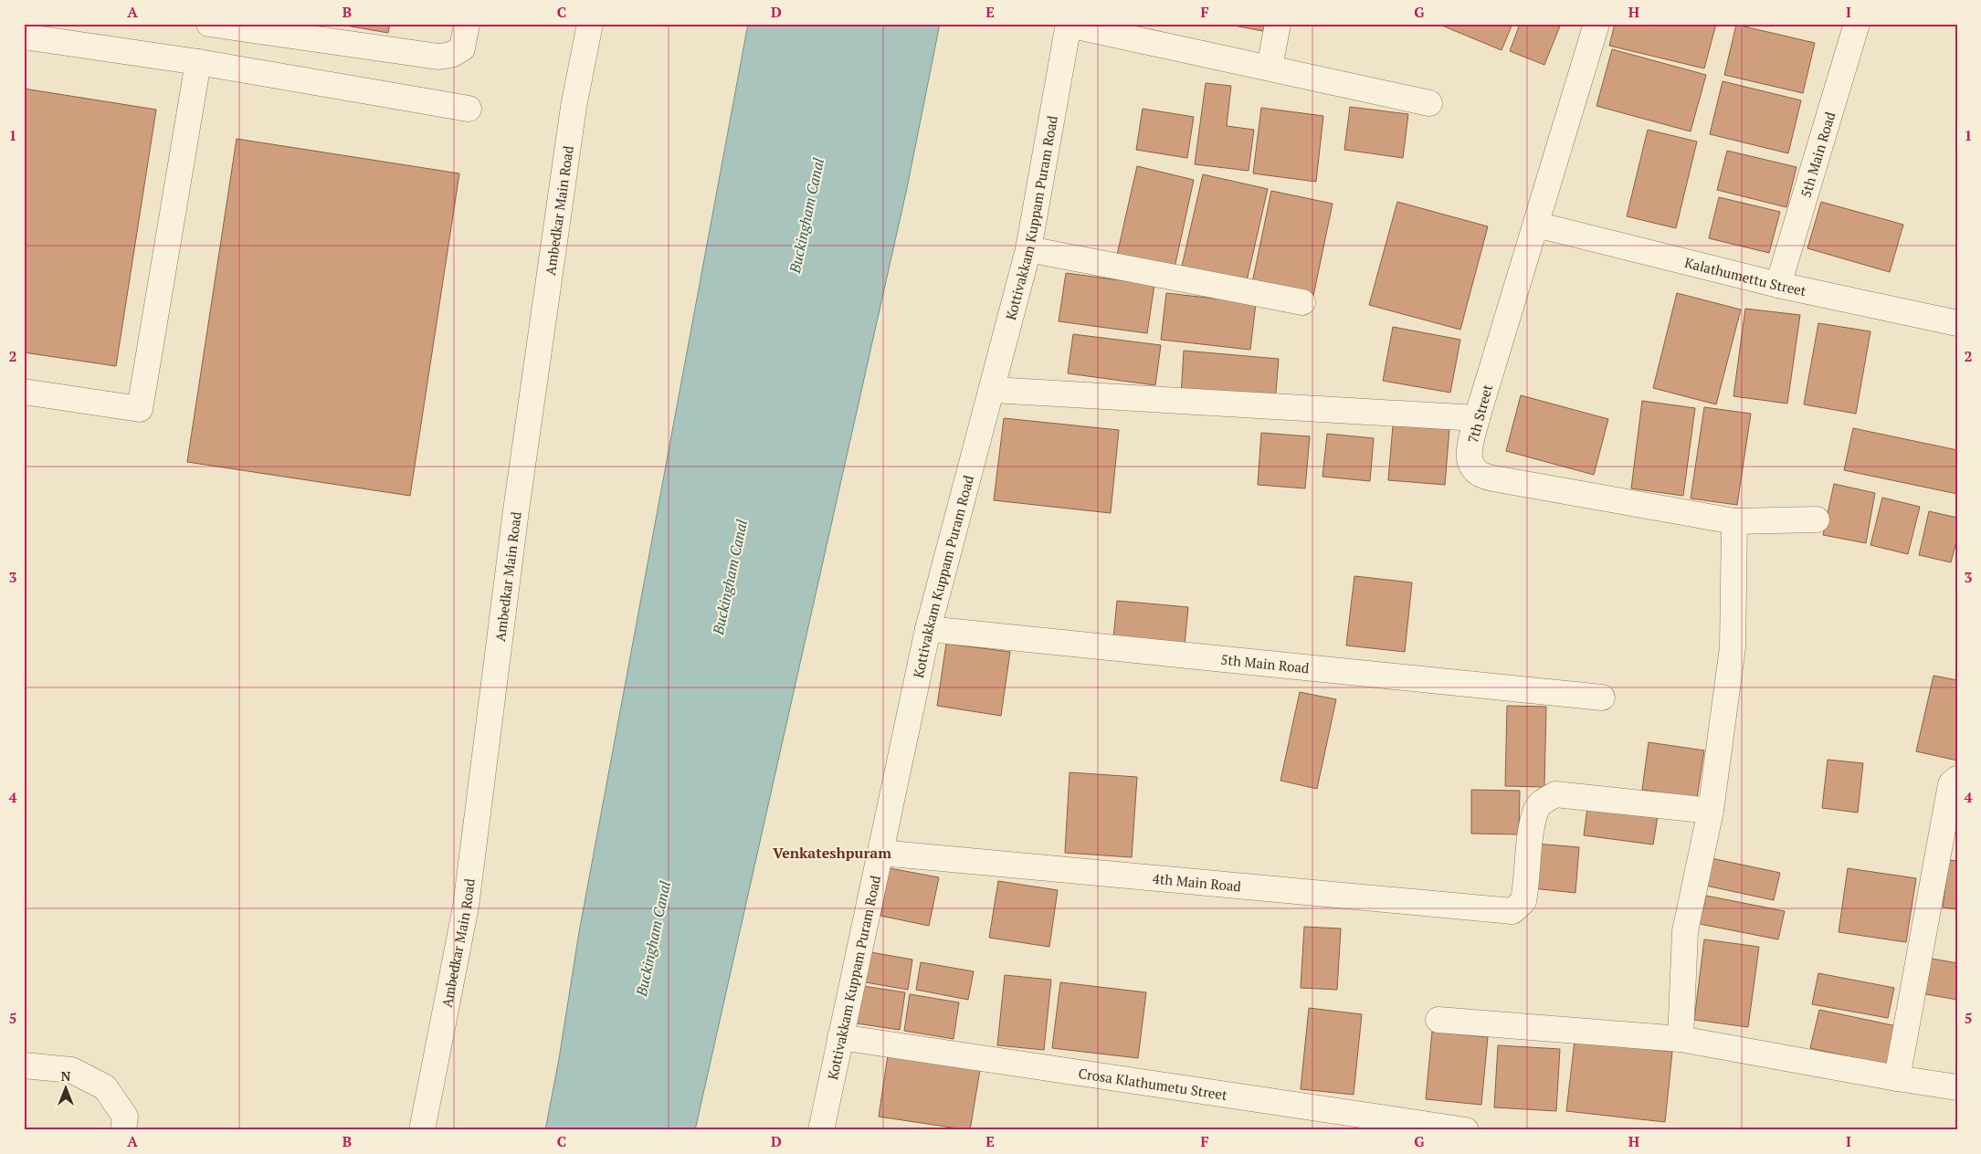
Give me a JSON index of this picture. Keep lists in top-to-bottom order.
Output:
{
  "streets": {
    "street": [
      "5th Main Road",
      "Ambedkar Main Road",
      "Kottivakkam Kuppam Puram Road",
      "Kalathumettu Street",
      "7th Street",
      "4th Main Road",
      "Crosa Klathumetu Street"
    ]
  },
  "crossings": [
    ["5th Main Road", "Kottivakkam Kuppam Puram Road"],
    ["5th Main Road", "Kalathumettu Street"],
    ["Kottivakkam Kuppam Puram Road", "4th Main Road"],
    ["Kottivakkam Kuppam Puram Road", "Crosa Klathumetu Street"],
    ["Kalathumettu Street", "7th Street"]
  ],
  "districts": ["Venkateshpuram"],
  "water": ["Buckingham Canal"],
  "north": "top",
  "grid": {
    "columns": [
      "A",
      "B",
      "C",
      "D",
      "E",
      "F",
      "G",
      "H",
      "I"
    ],
    "rows": [
      "1",
      "2",
      "3",
      "4",
      "5"
    ]
  }
}
